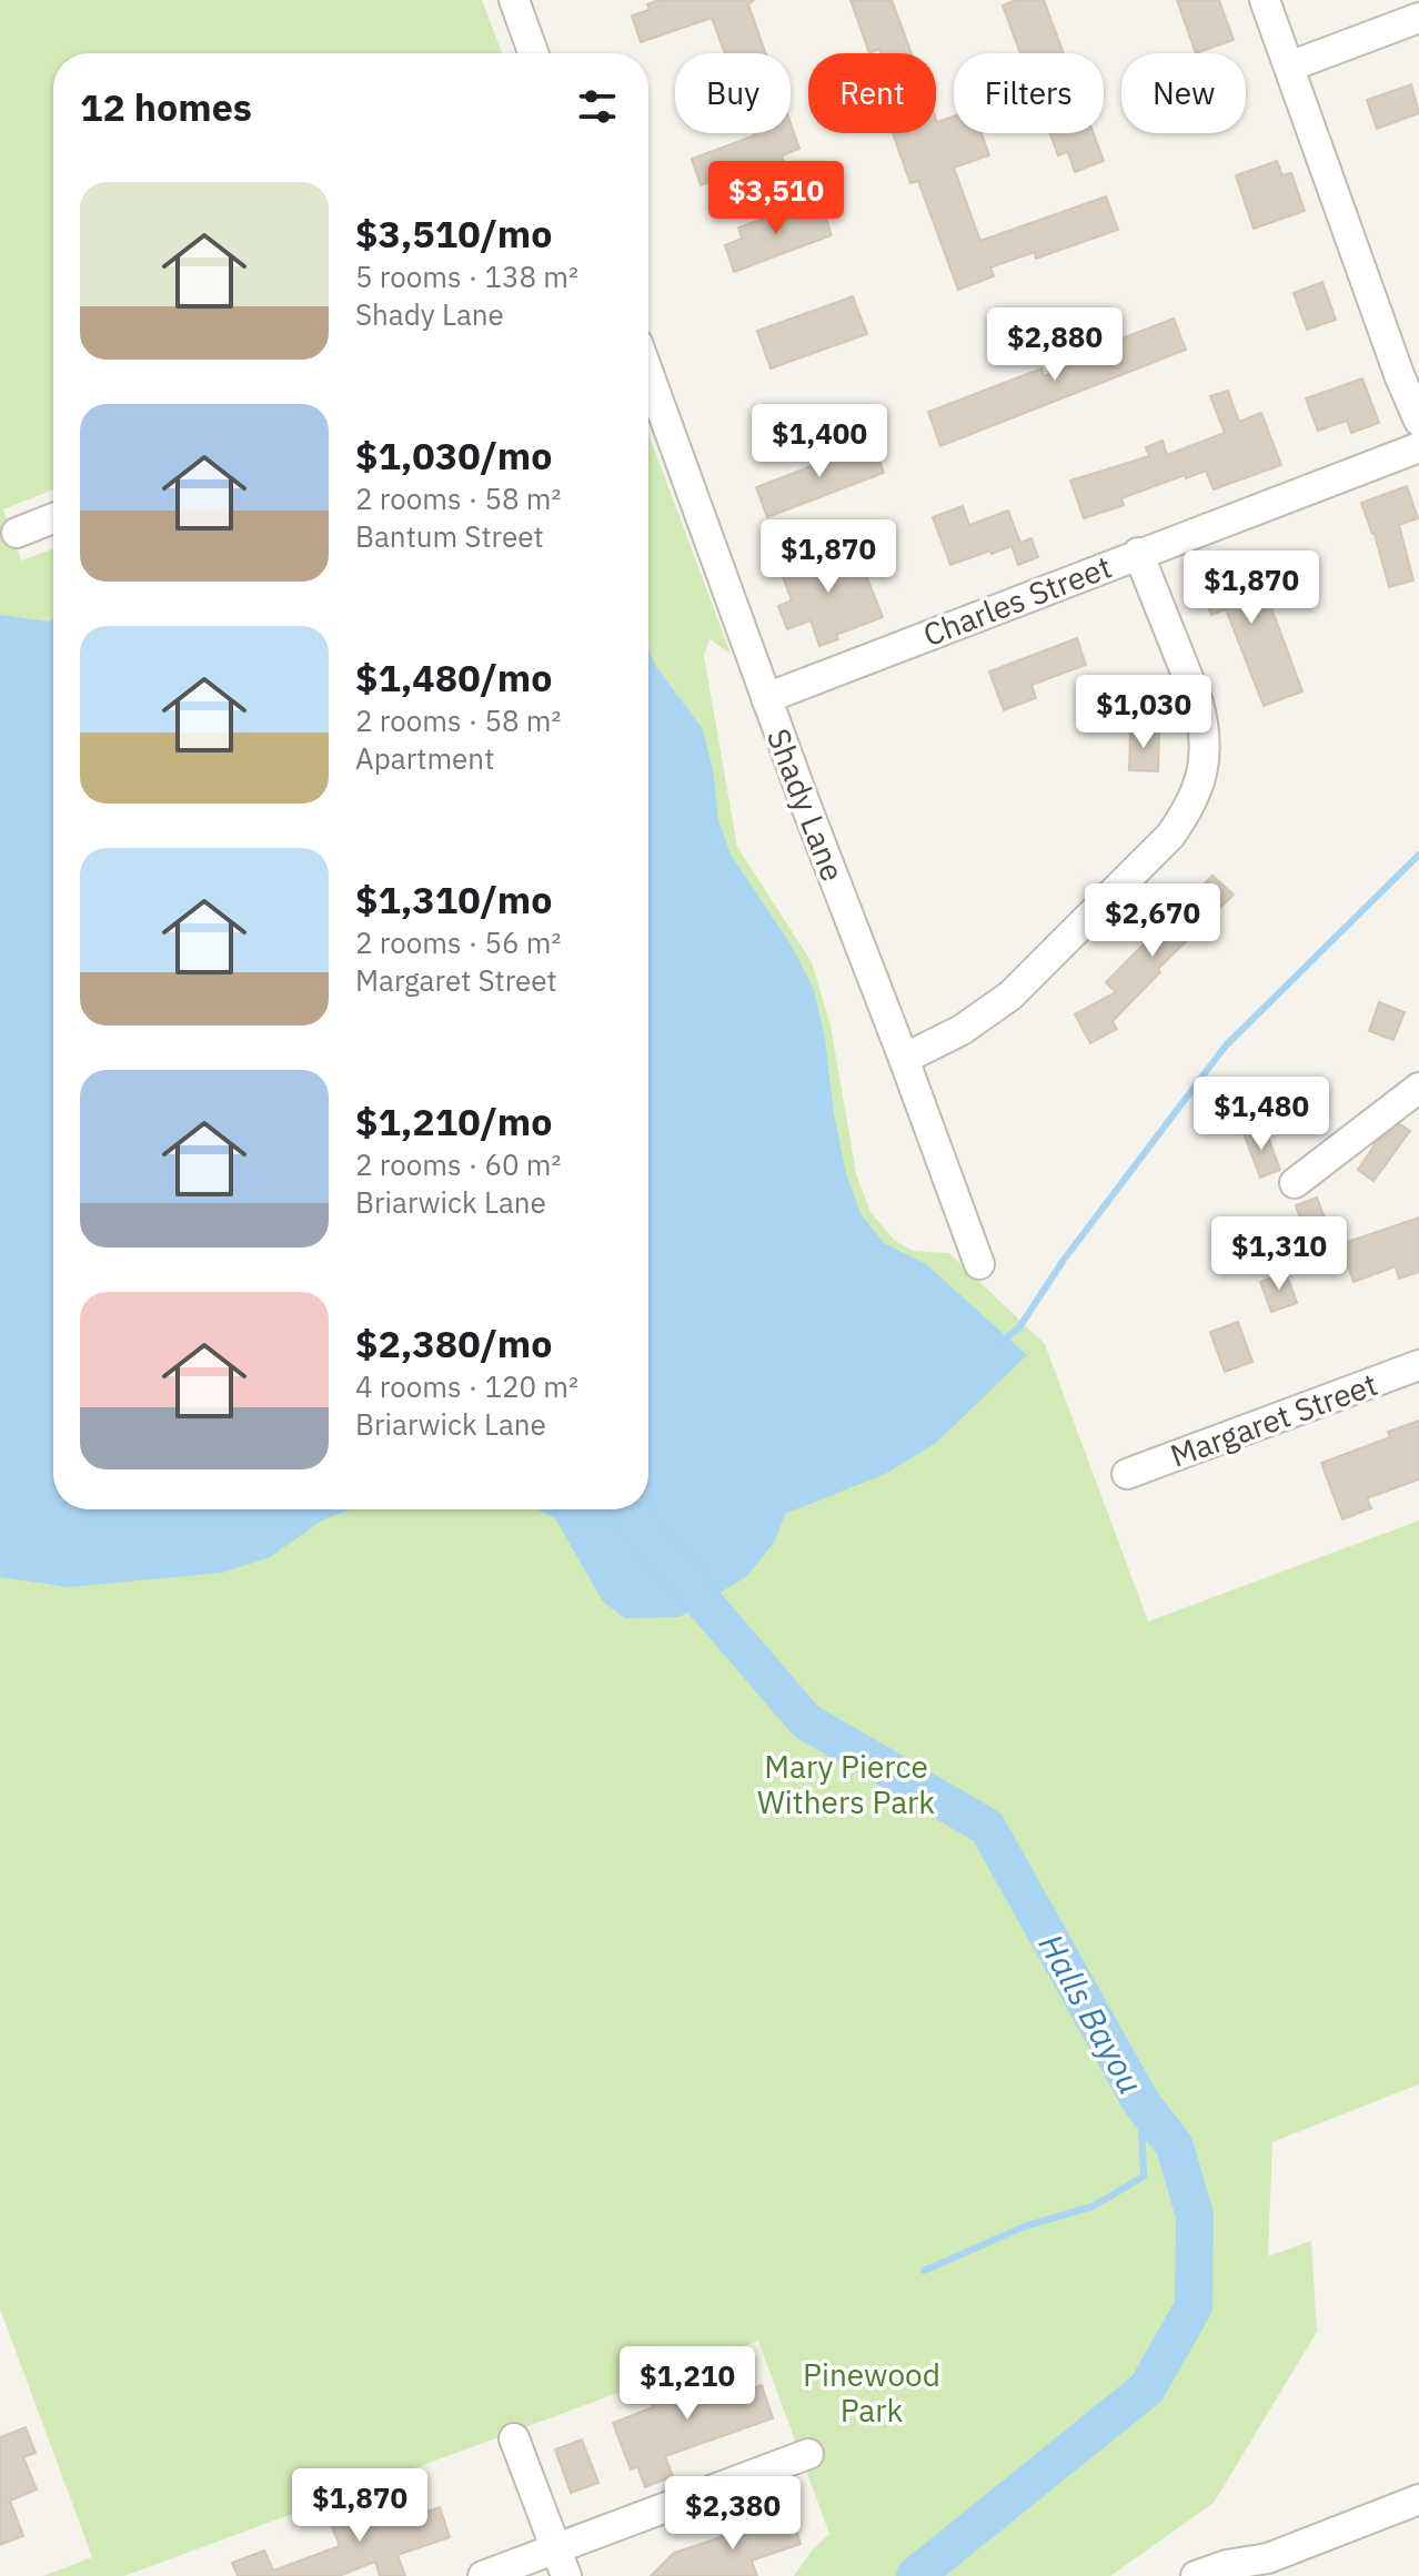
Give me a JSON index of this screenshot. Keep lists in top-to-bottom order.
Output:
{
  "streets": {
    "street": ["Charles Street", "Shady Lane", "Margaret Street"]
  },
  "crossings": [
    ["Charles Street", "Shady Lane"]
  ],
  "water": ["Halls Bayou"],
  "parks": ["Mary Pierce Withers Park", "Pinewood Park"],
  "page": {
    "chip": [
      "Buy",
      "Rent",
      "Filters",
      "New"
    ],
    "heading": "12 homes",
    "list": [
      {
        "name": "$3,510/mo",
        "note": "5 rooms · 138 m² · Shady Lane"
      },
      {
        "name": "$1,030/mo",
        "note": "2 rooms · 58 m² · Bantum Street"
      },
      {
        "name": "$1,480/mo",
        "note": "2 rooms · 58 m² · Apartment"
      },
      {
        "name": "$1,310/mo",
        "note": "2 rooms · 56 m² · Margaret Street"
      },
      {
        "name": "$1,210/mo",
        "note": "2 rooms · 60 m² · Briarwick Lane"
      },
      {
        "name": "$2,380/mo",
        "note": "4 rooms · 120 m² · Briarwick Lane"
      }
    ],
    "price": [
      "$3,510",
      "$2,880",
      "$1,400",
      "$1,870",
      "$1,870",
      "$1,030",
      "$2,670",
      "$1,480",
      "$1,310",
      "$1,210",
      "$1,870",
      "$2,380"
    ]
  }
}
